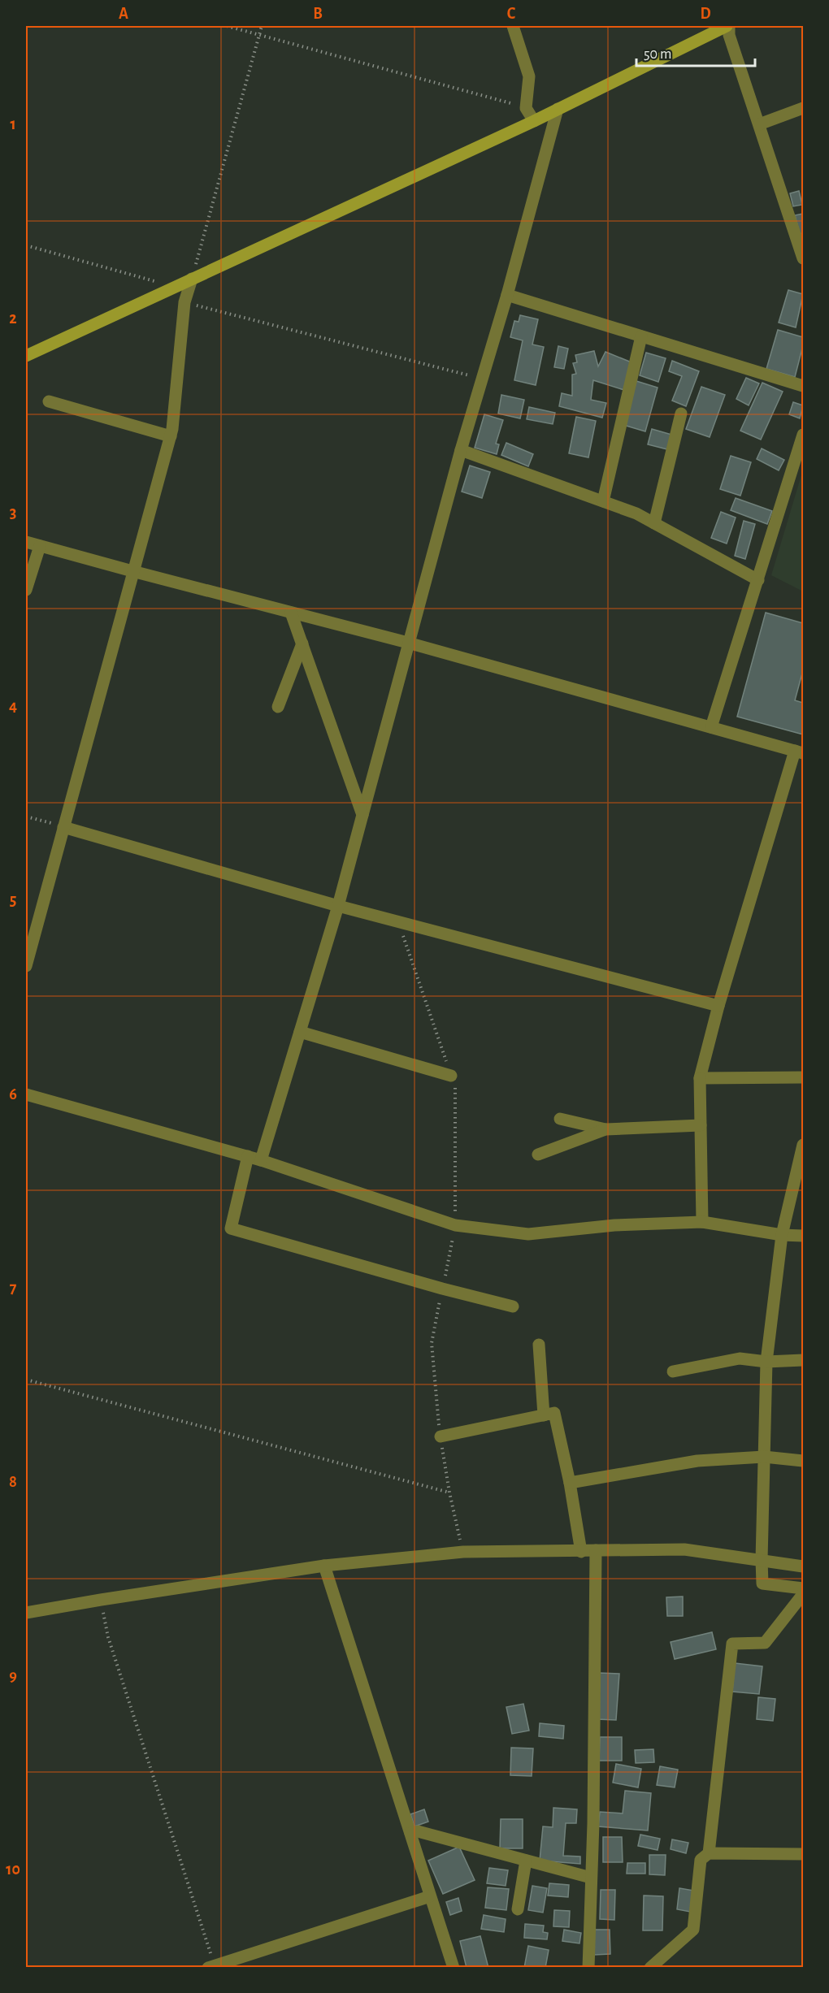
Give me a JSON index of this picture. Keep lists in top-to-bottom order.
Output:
{
  "scale_bar": "50 m",
  "grid": {
    "columns": [
      "A",
      "B",
      "C",
      "D"
    ],
    "rows": [
      "1",
      "2",
      "3",
      "4",
      "5",
      "6",
      "7",
      "8",
      "9",
      "10"
    ]
  }
}
